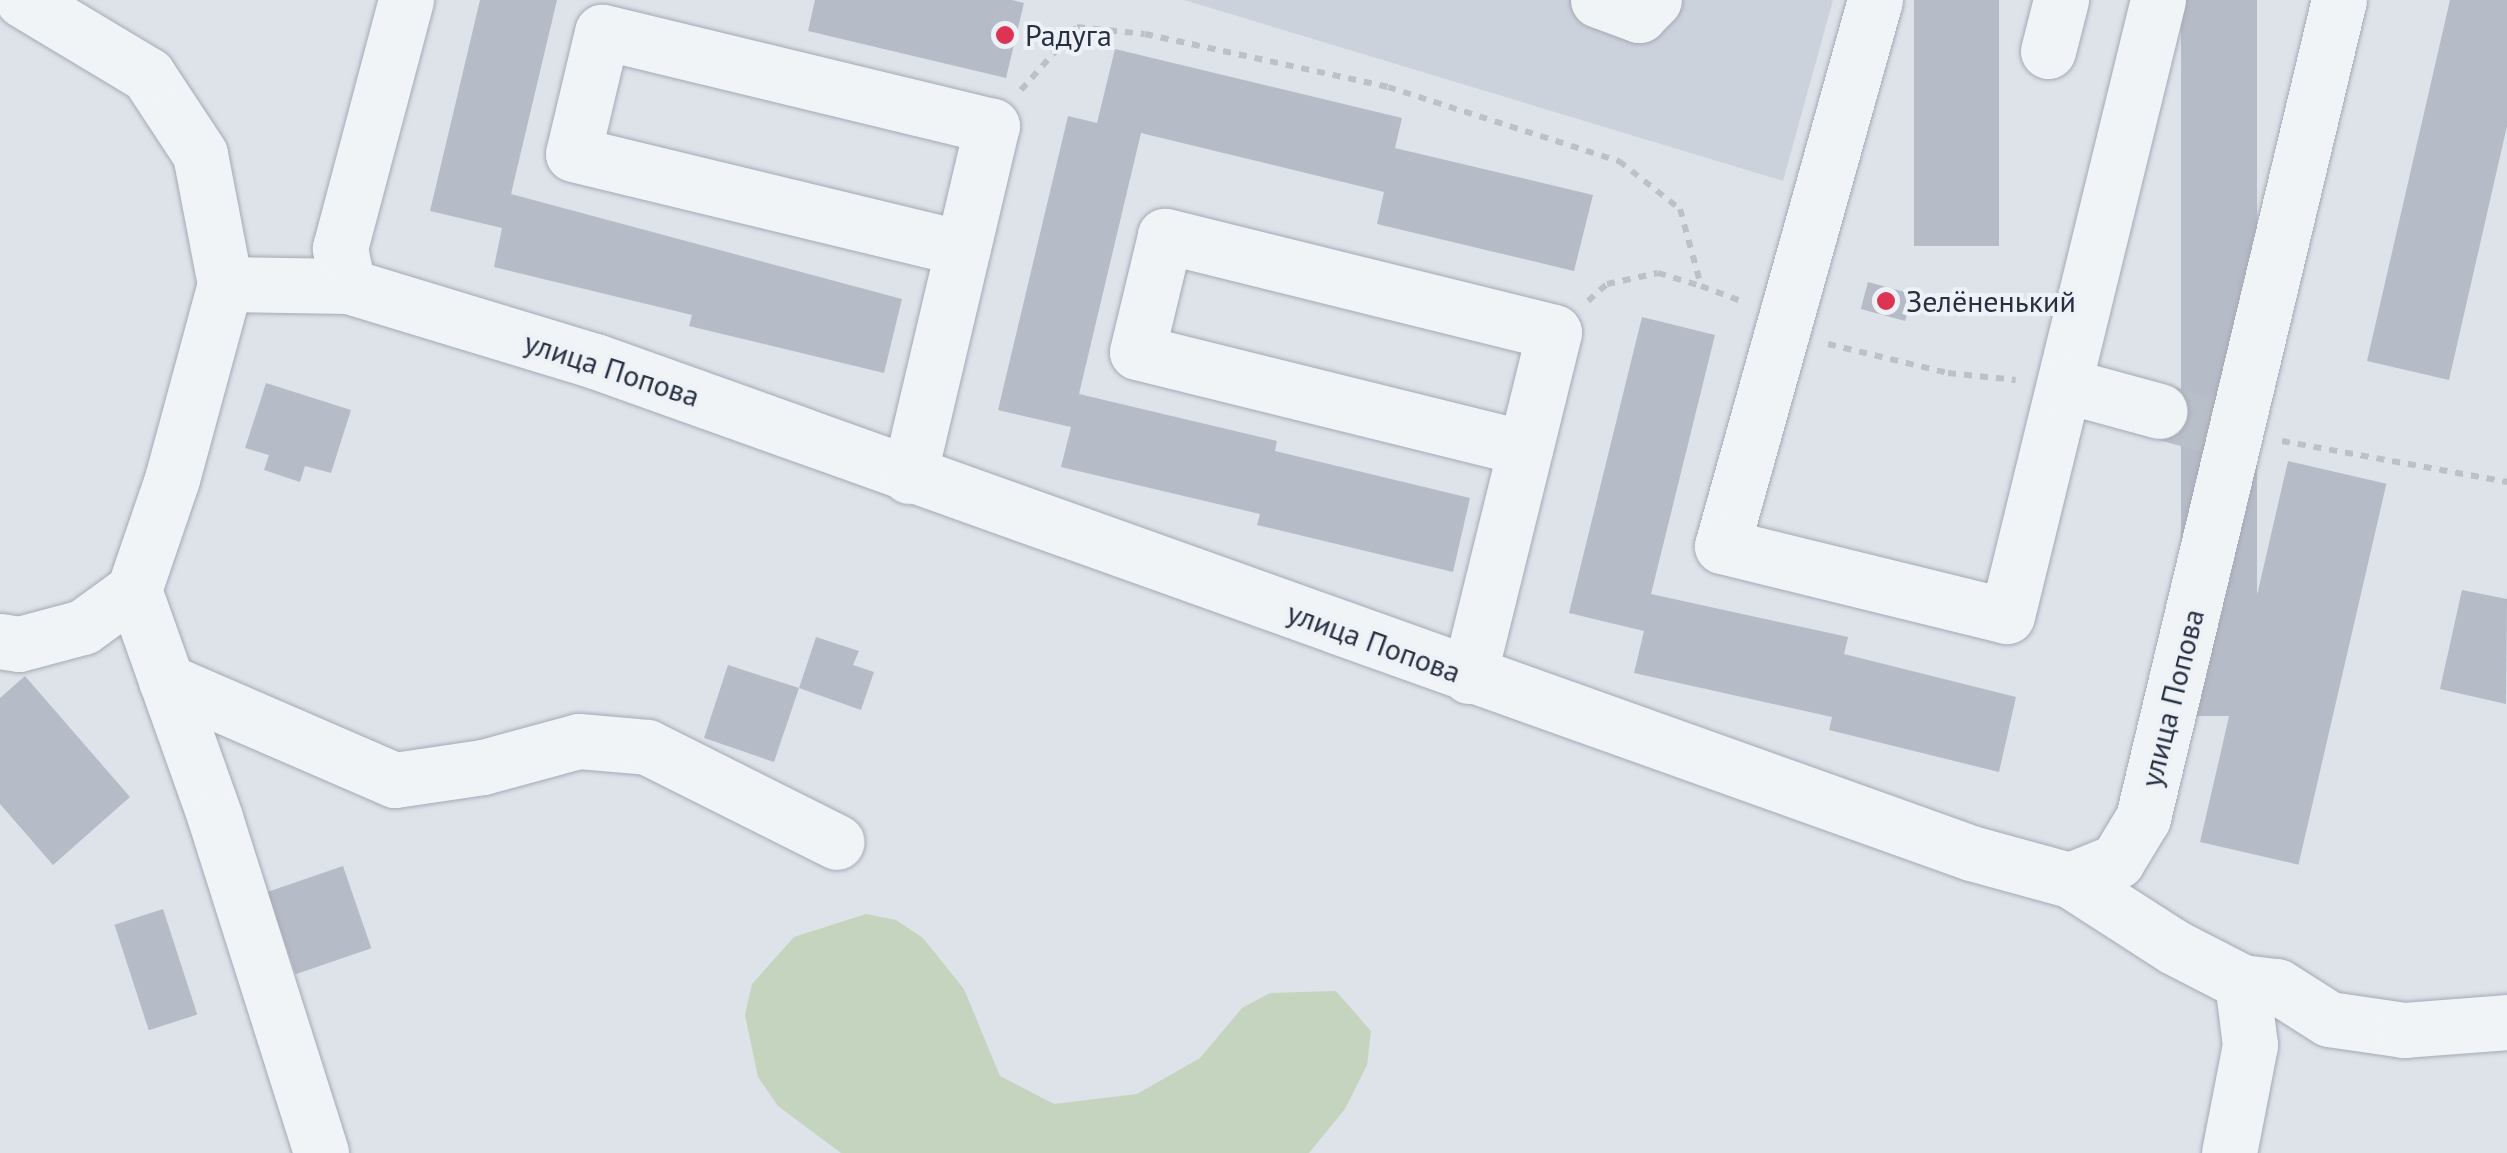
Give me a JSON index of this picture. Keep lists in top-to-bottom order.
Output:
{
  "streets": {
    "street": ["улица Попова"]
  },
  "places": ["Радуга", "Зелёненький"]
}
